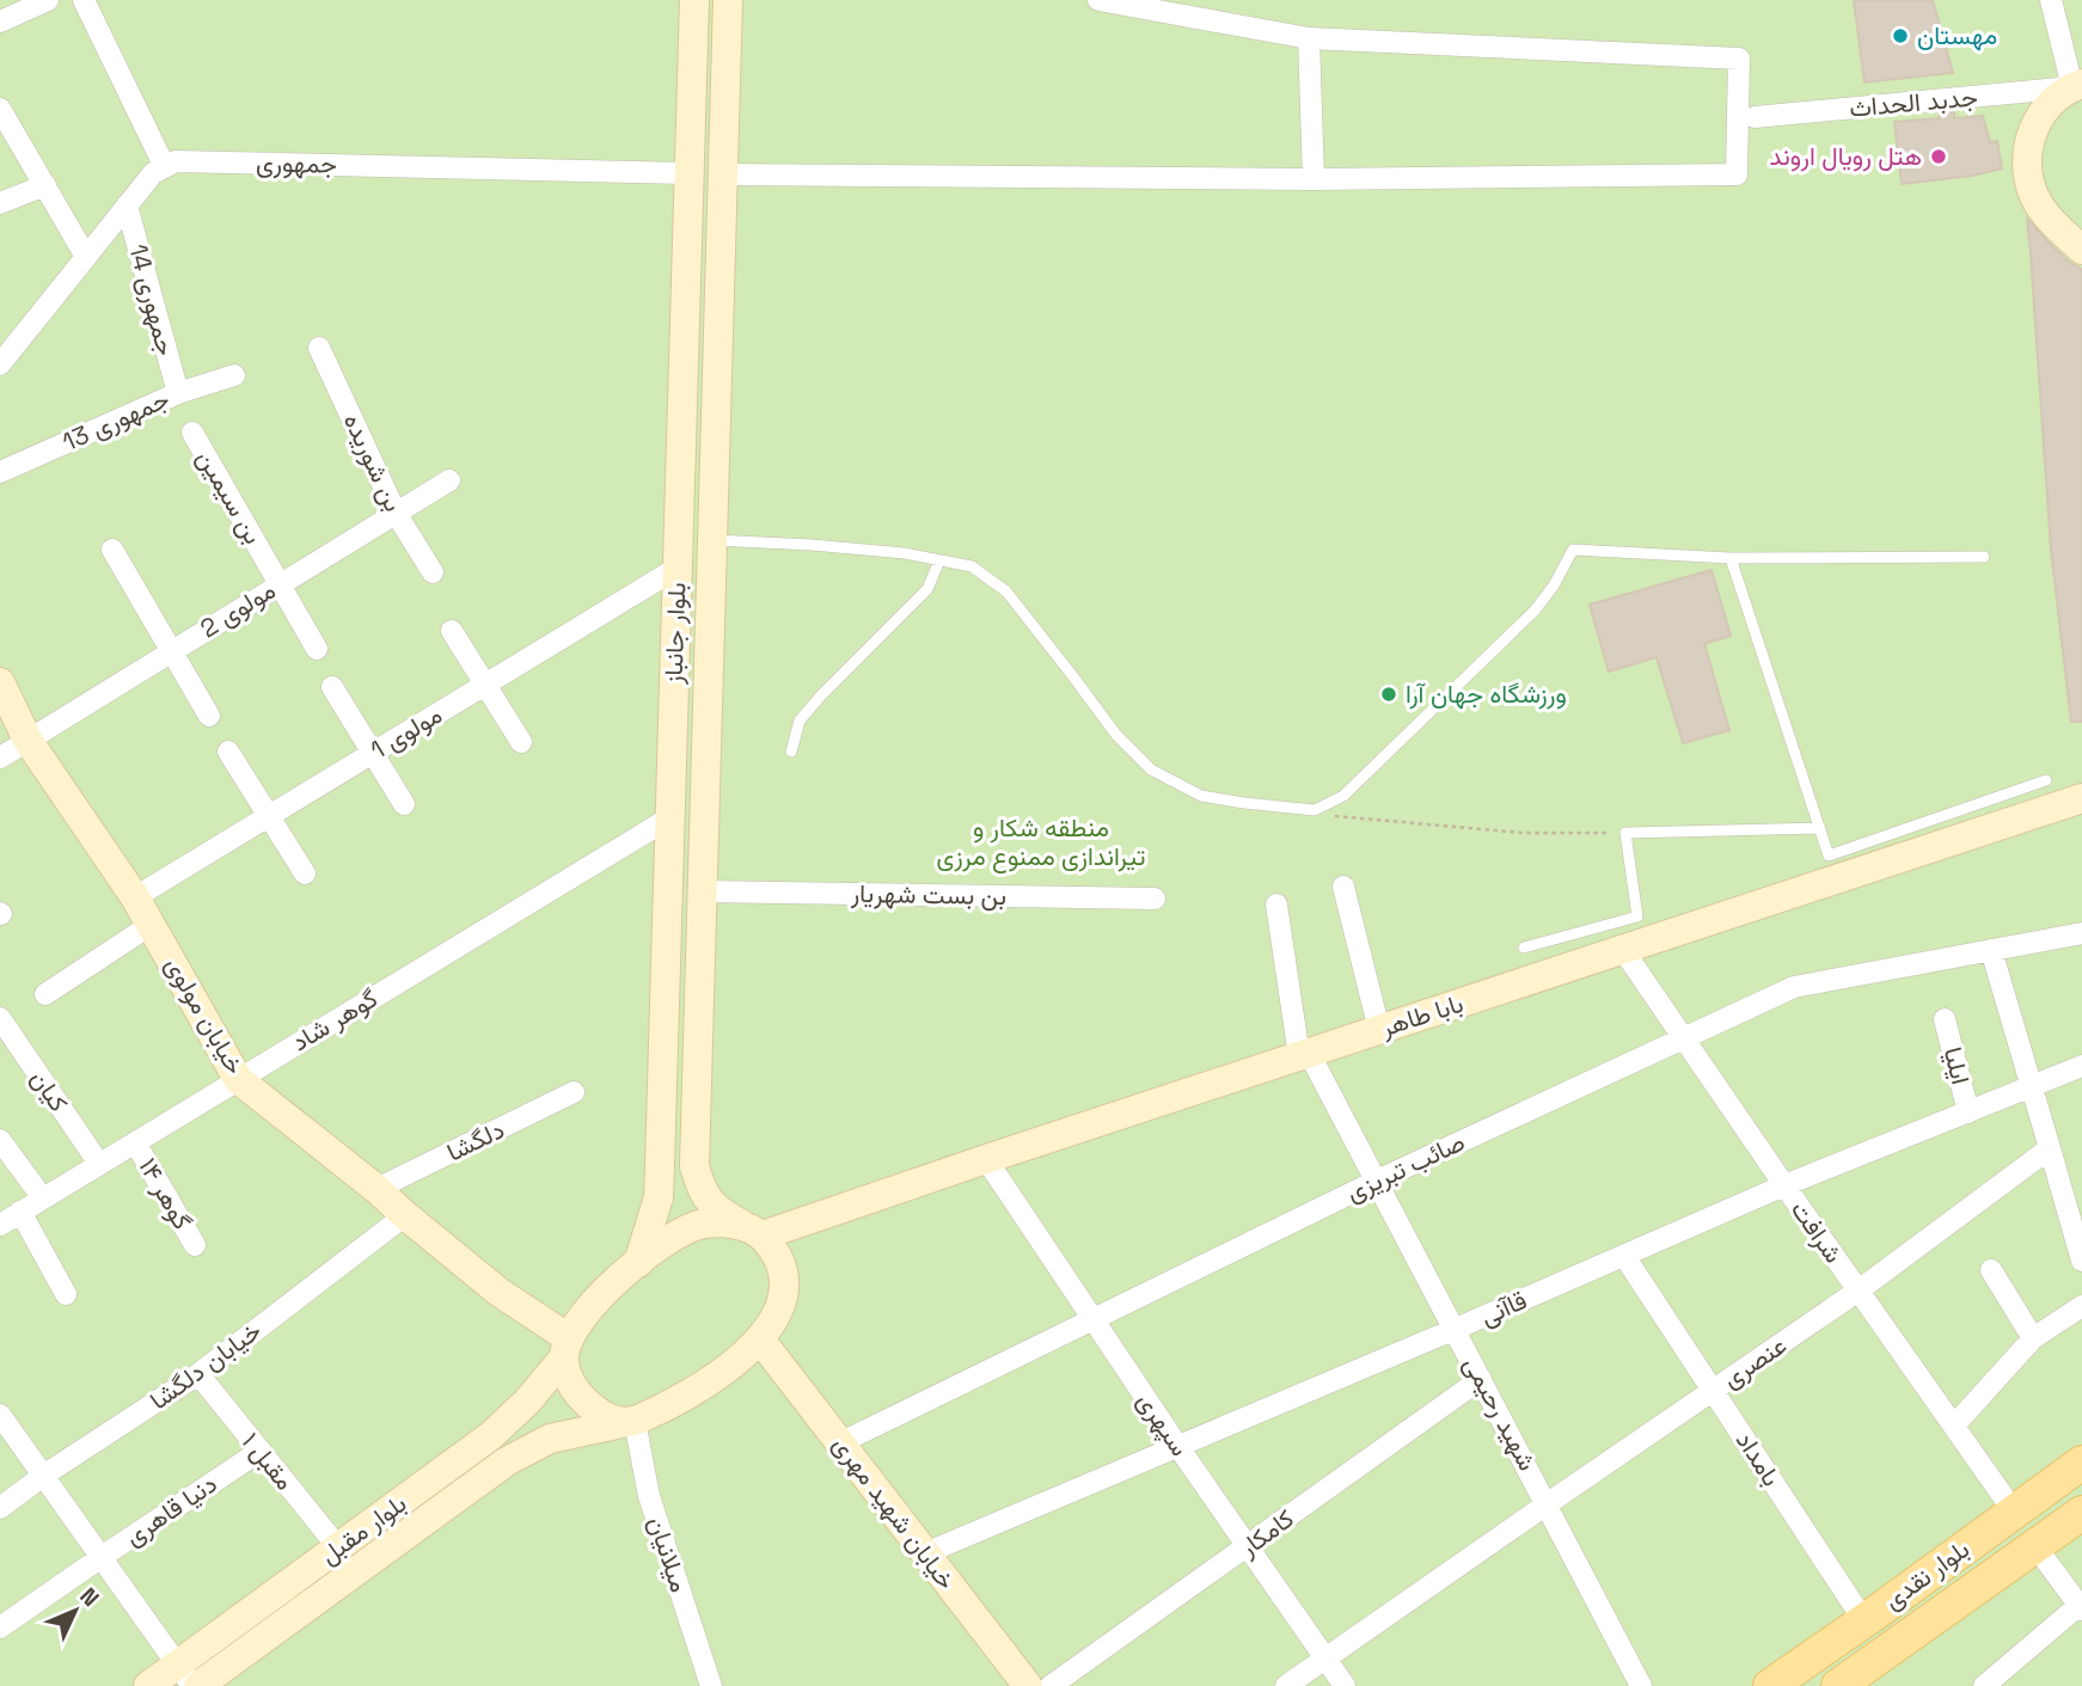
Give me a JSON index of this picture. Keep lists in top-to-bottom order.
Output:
{
  "streets": {
    "main road": [
      "بلوار جانباز",
      "خیابان مولوی",
      "بابا طاهر",
      "خیابان شهید مهری",
      "بلوار مقبل",
      "بلوار نقدی"
    ],
    "street": [
      "جدبد الحداث",
      "جمهوری",
      "جمهوری 14",
      "جمهوری 13",
      "بن شوریده",
      "بن سیمین",
      "مولوی 2",
      "مولوی 1",
      "بن بست شهریار",
      "گوهر شاد",
      "ایلیا",
      "کیان",
      "دلگشا",
      "صائب تبریزی",
      "گوهر ۱۴",
      "شرافت",
      "قاآنی",
      "عنصری",
      "خیابان دلگشا",
      "شهید رحیمی",
      "سپهری",
      "بامداد",
      "مقبل ۱",
      "دنیا قاهری",
      "کامکار",
      "میلانیان"
    ]
  },
  "crossings": [
    ["جمهوری", "بلوار جانباز"],
    ["جمهوری 14", "جمهوری 13"],
    ["بن شوریده", "مولوی 2"],
    ["بن سیمین", "مولوی 2"],
    ["مولوی 2", "خیابان مولوی"],
    ["بلوار جانباز", "مولوی 1"],
    ["بلوار جانباز", "بن بست شهریار"],
    ["بلوار جانباز", "خیابان مولوی"],
    ["بلوار جانباز", "بابا طاهر"],
    ["بلوار جانباز", "گوهر شاد"],
    ["بلوار جانباز", "خیابان شهید مهری"],
    ["بلوار جانباز", "بلوار مقبل"],
    ["بلوار جانباز", "میلانیان"],
    ["مولوی 1", "خیابان مولوی"],
    ["خیابان مولوی", "بابا طاهر"],
    ["خیابان مولوی", "گوهر شاد"],
    ["خیابان مولوی", "دلگشا"],
    ["خیابان مولوی", "خیابان دلگشا"],
    ["خیابان مولوی", "خیابان شهید مهری"],
    ["خیابان مولوی", "بلوار مقبل"],
    ["خیابان مولوی", "میلانیان"],
    ["بابا طاهر", "شرافت"],
    ["بابا طاهر", "شهید رحیمی"],
    ["بابا طاهر", "سپهری"],
    ["بابا طاهر", "خیابان شهید مهری"],
    ["بابا طاهر", "بلوار مقبل"],
    ["بابا طاهر", "میلانیان"],
    ["گوهر شاد", "کیان"],
    ["گوهر شاد", "گوهر ۱۴"],
    ["ایلیا", "قاآنی"],
    ["صائب تبریزی", "شرافت"],
    ["صائب تبریزی", "شهید رحیمی"],
    ["صائب تبریزی", "سپهری"],
    ["صائب تبریزی", "خیابان شهید مهری"],
    ["شرافت", "قاآنی"],
    ["شرافت", "عنصری"],
    ["شرافت", "بلوار نقدی"],
    ["قاآنی", "شهید رحیمی"],
    ["قاآنی", "سپهری"],
    ["قاآنی", "بامداد"],
    ["قاآنی", "خیابان شهید مهری"],
    ["عنصری", "شهید رحیمی"],
    ["عنصری", "سپهری"],
    ["عنصری", "بامداد"],
    ["خیابان دلگشا", "مقبل ۱"],
    ["شهید رحیمی", "کامکار"],
    ["سپهری", "کامکار"],
    ["بامداد", "بلوار نقدی"],
    ["مقبل ۱", "دنیا قاهری"],
    ["مقبل ۱", "بلوار مقبل"],
    ["خیابان شهید مهری", "بلوار مقبل"],
    ["خیابان شهید مهری", "میلانیان"],
    ["بلوار مقبل", "میلانیان"]
  ],
  "parks": ["منطقه شکار و تیراندازی ممنوع مرزی"],
  "places": ["مهستان", "هتل رویال اروند", "ورزشگاه جهان آرا"],
  "north": "top right"
}
